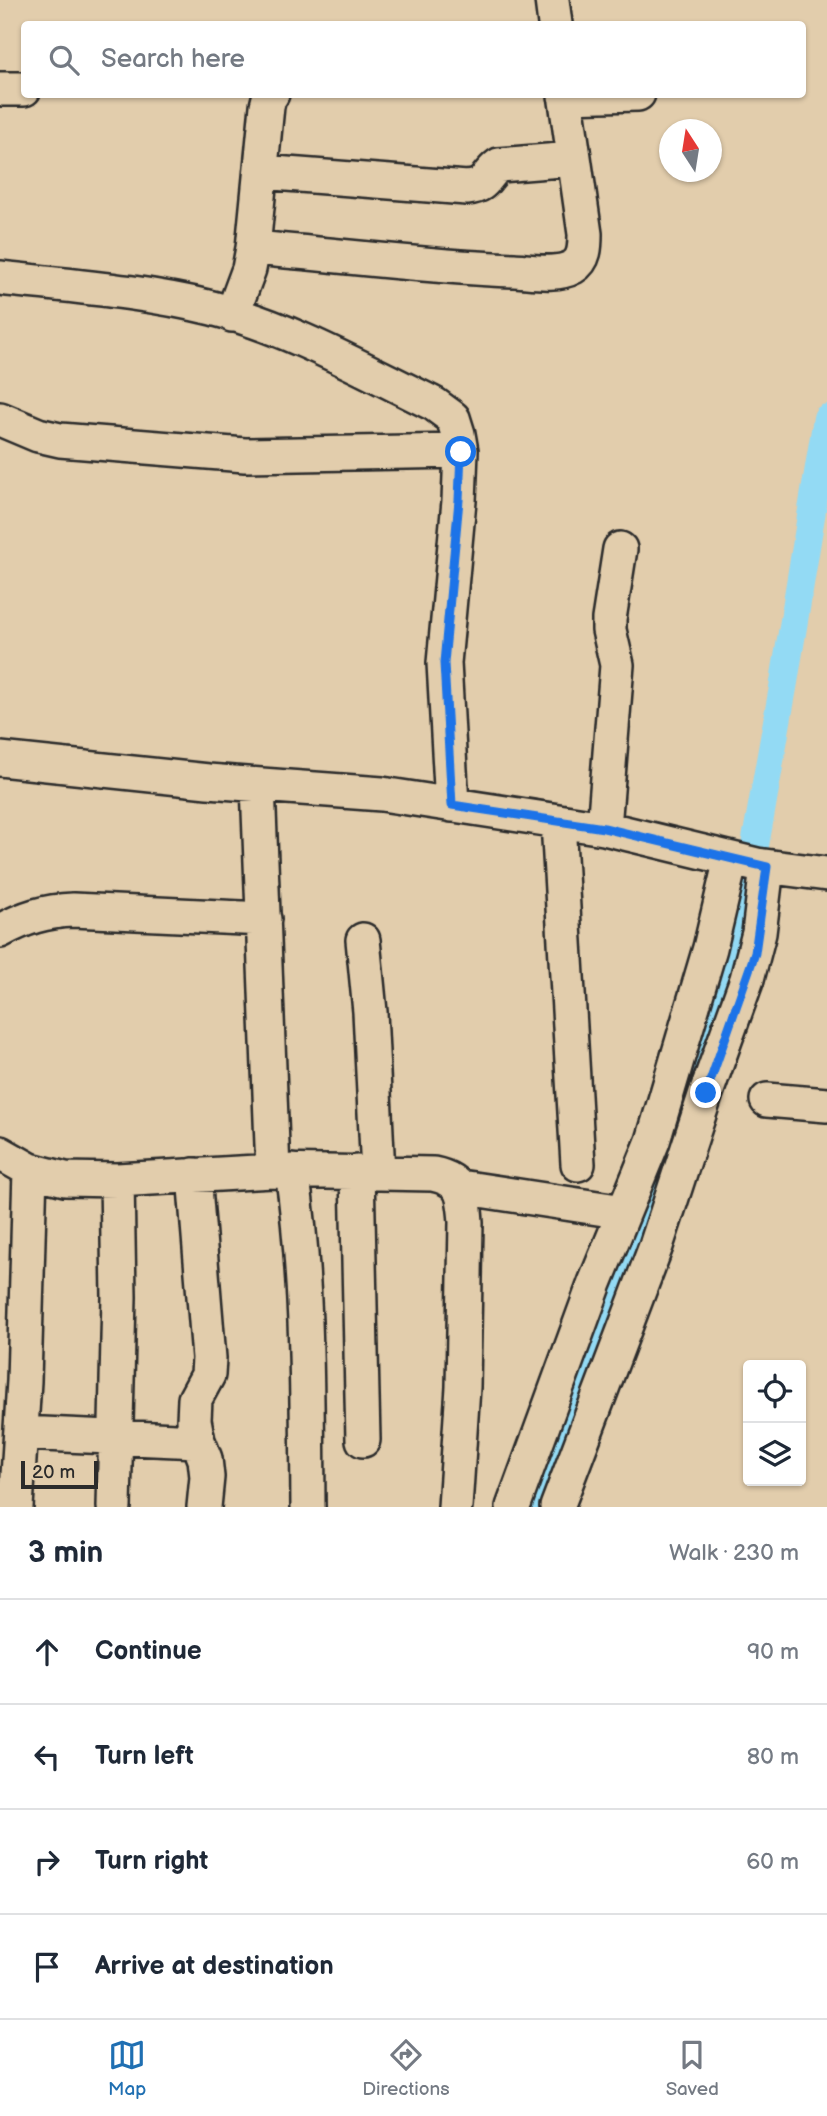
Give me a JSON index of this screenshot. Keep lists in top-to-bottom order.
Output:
{
  "scale_bar": "20 m",
  "north": "top",
  "page": {
    "search": "Search here",
    "scale": "20 m",
    "heading": ["3 min", "Walk · 230 m"],
    "list": [
      ["Continue", "90 m"],
      ["Turn left", "80 m"],
      ["Turn right", "60 m"],
      "Arrive at destination"
    ],
    "nav": ["Map", "Directions", "Saved"]
  }
}
